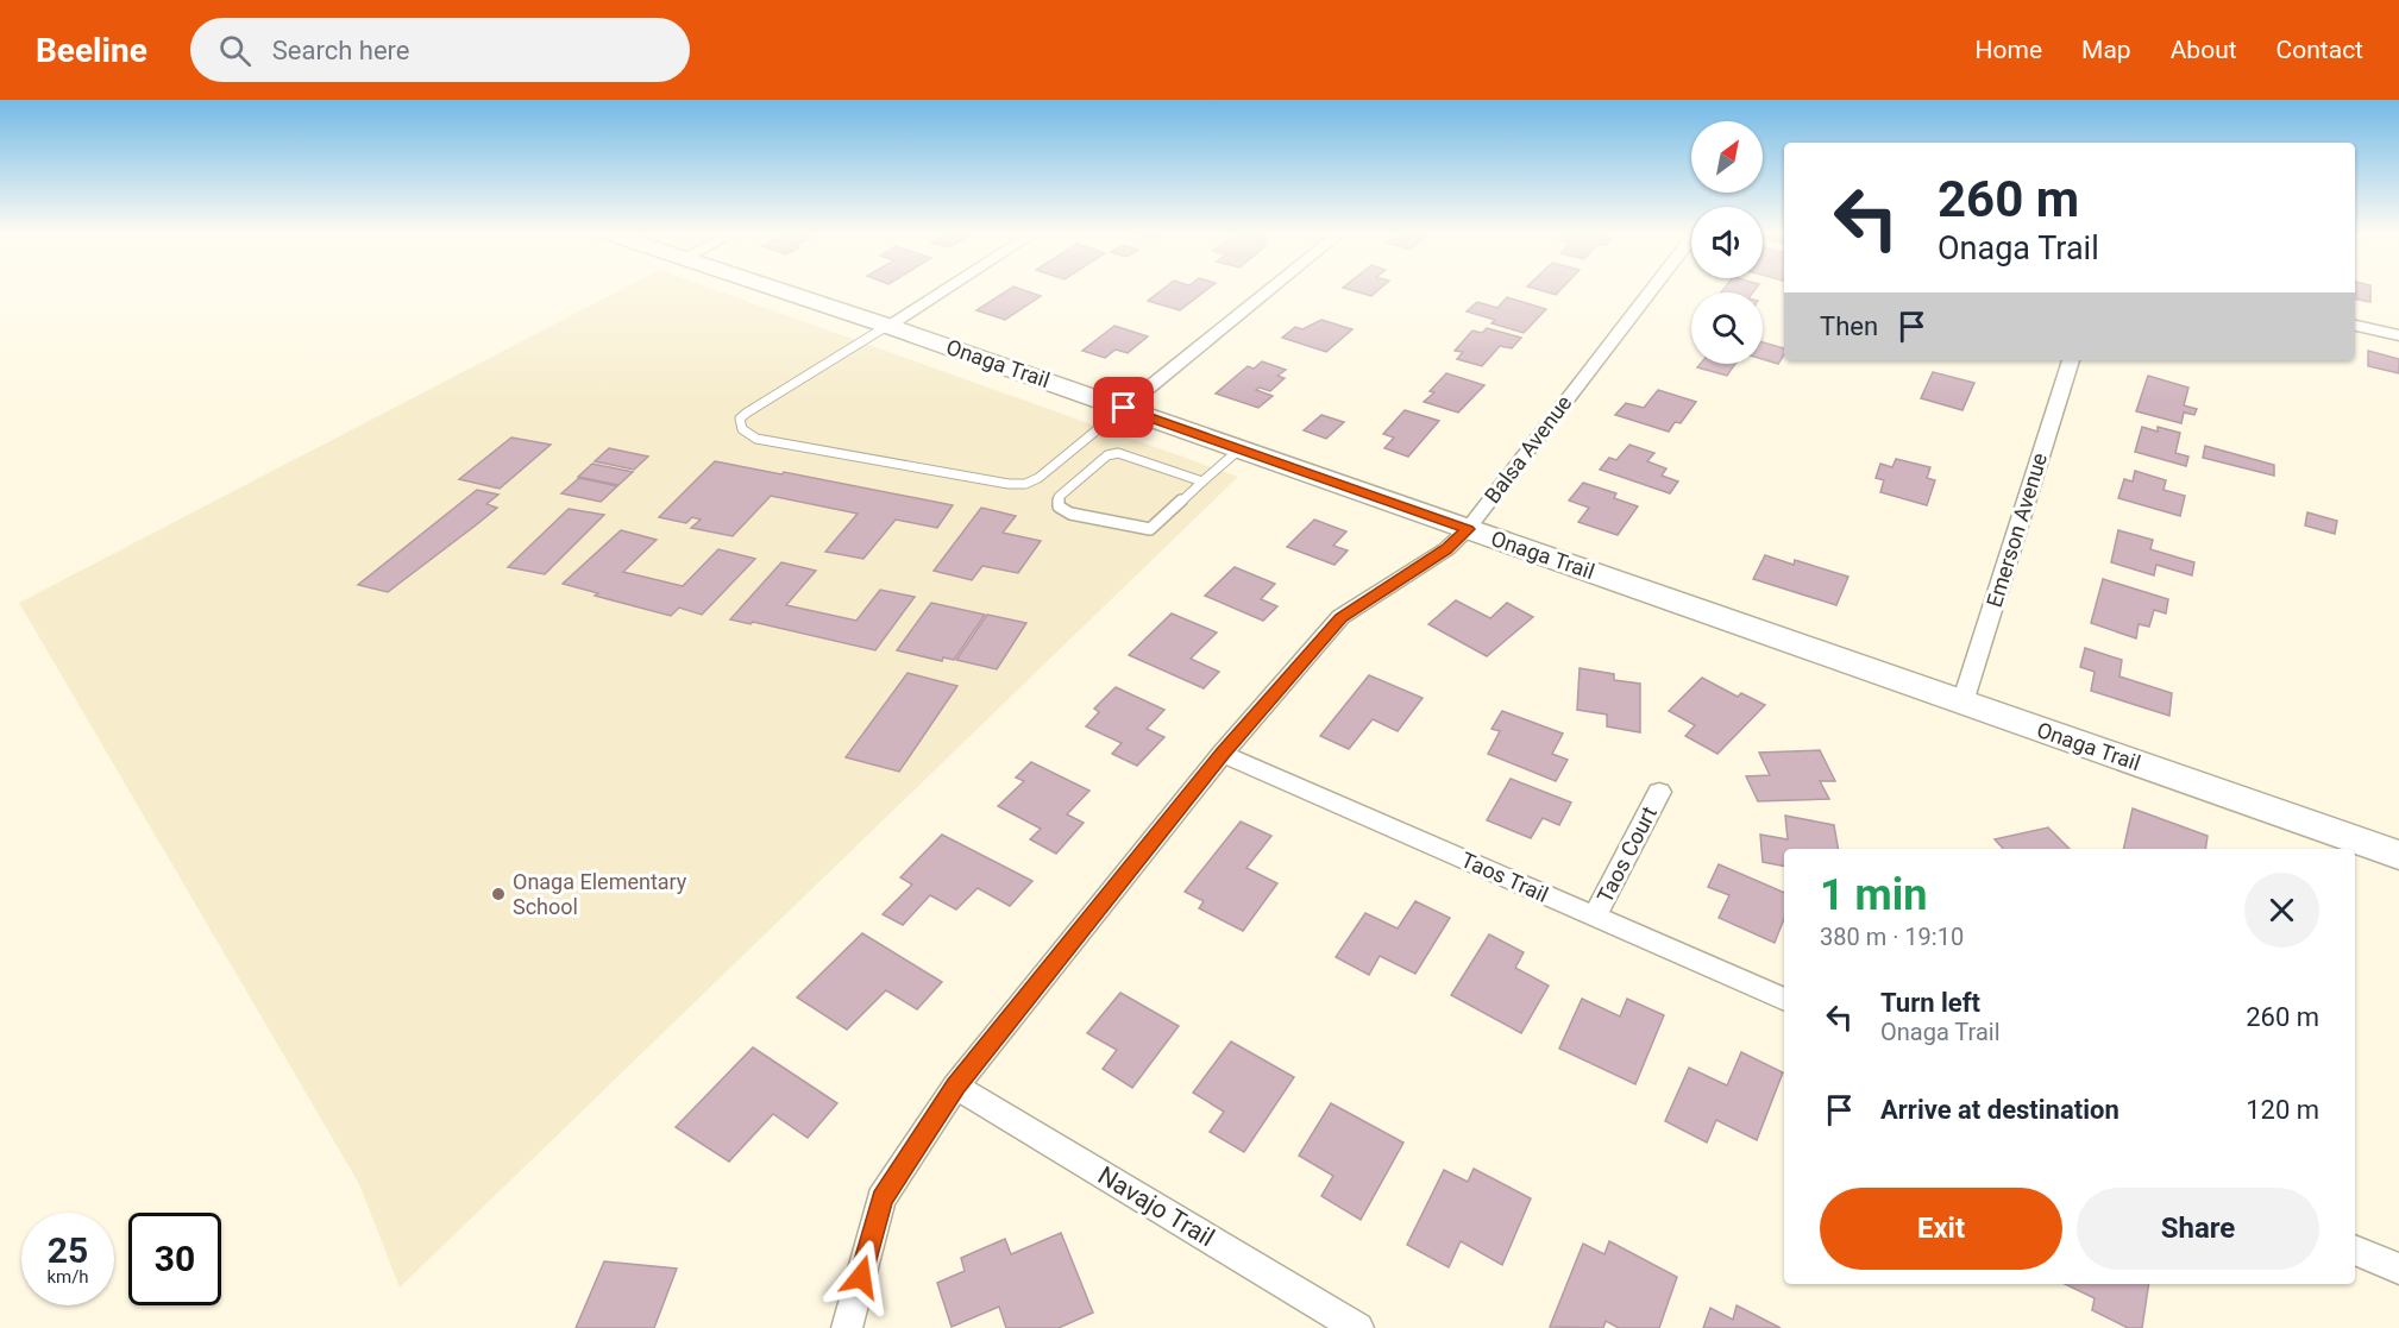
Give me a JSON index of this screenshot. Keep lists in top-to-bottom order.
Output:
{
  "streets": {
    "street": [
      "Onaga Trail",
      "Balsa Avenue",
      "Emerson Avenue",
      "Taos Court",
      "Taos Trail",
      "Navajo Trail"
    ]
  },
  "crossings": [
    ["Onaga Trail", "Balsa Avenue"],
    ["Onaga Trail", "Emerson Avenue"],
    ["Balsa Avenue", "Taos Trail"],
    ["Balsa Avenue", "Navajo Trail"],
    ["Taos Court", "Taos Trail"]
  ],
  "places": ["Onaga Elementary School"],
  "north": "top right",
  "page": {
    "header": "Beeline",
    "search": "Search here",
    "nav": [
      "Home",
      "Map",
      "About",
      "Contact"
    ],
    "turn": ["260 m", "Onaga Trail"],
    "then": "Then",
    "heading": ["1 min", "380 m · 19:10"],
    "list": [
      {
        "name": "Turn left",
        "note": "Onaga Trail",
        "value": "260 m"
      },
      {
        "name": "Arrive at destination",
        "value": "120 m"
      }
    ],
    "buttons": ["Exit", "Share"],
    "speed": "25 km/h",
    "limit": "30"
  }
}
